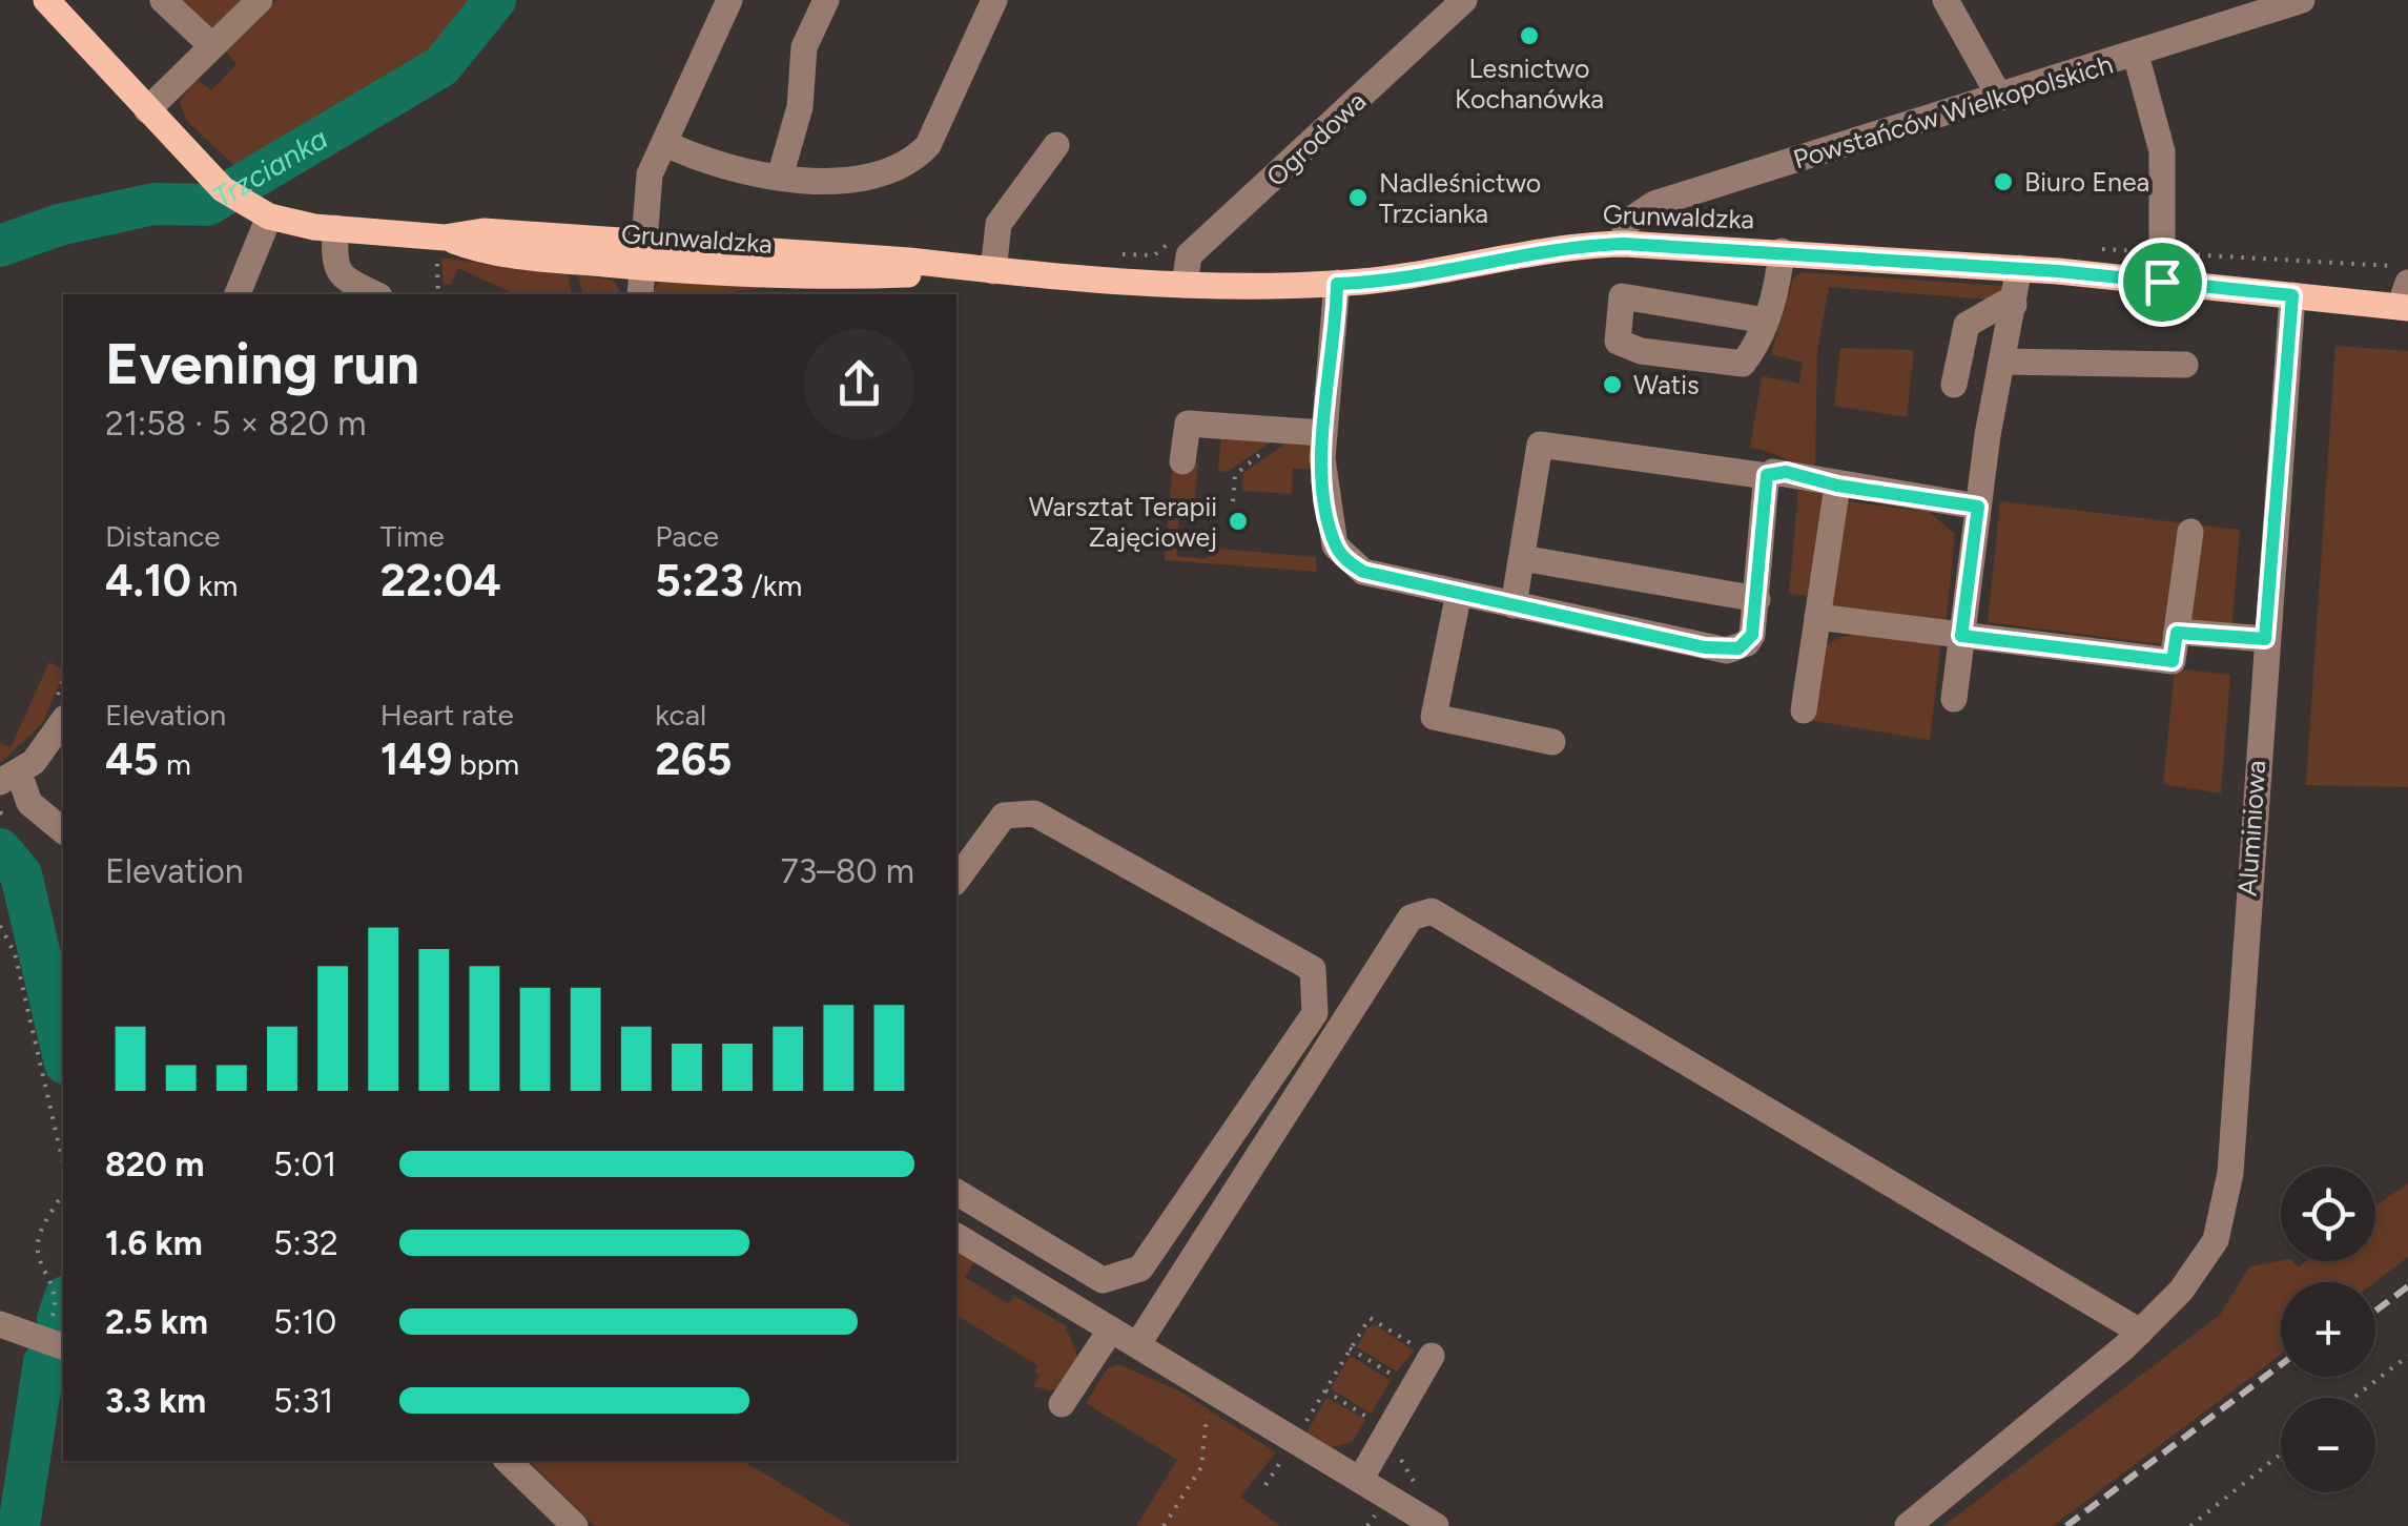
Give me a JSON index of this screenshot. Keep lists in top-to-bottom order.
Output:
{
  "streets": {
    "main road": ["Grunwaldzka"],
    "street": ["Powstańców Wielkopolskich", "Ogrodowa", "Aluminiowa"]
  },
  "crossings": [
    ["Powstańców Wielkopolskich", "Grunwaldzka"],
    ["Ogrodowa", "Grunwaldzka"],
    ["Grunwaldzka", "Aluminiowa"]
  ],
  "water": ["Trzcianka"],
  "places": [
    "Lesnictwo Kochanówka",
    "Biuro Enea",
    "Nadleśnictwo Trzcianka",
    "Watis",
    "Warsztat Terapii Zajęciowej"
  ],
  "page": {
    "heading": ["Evening run", "21:58 · 5 × 820 m"],
    "stats": [
      ["Distance", "4.10 km"],
      ["Time", "22:04"],
      ["Pace", "5:23 /km"],
      ["Elevation", "45 m"],
      ["Heart rate", "149 bpm"],
      ["kcal", "265"]
    ],
    "chart": ["Elevation", "73–80 m"],
    "list": [
      {
        "name": "820 m",
        "note": "5:01"
      },
      {
        "name": "1.6 km",
        "note": "5:32"
      },
      {
        "name": "2.5 km",
        "note": "5:10"
      },
      {
        "name": "3.3 km",
        "note": "5:31"
      }
    ],
    "map_buttons": ["+", "−"]
  }
}
